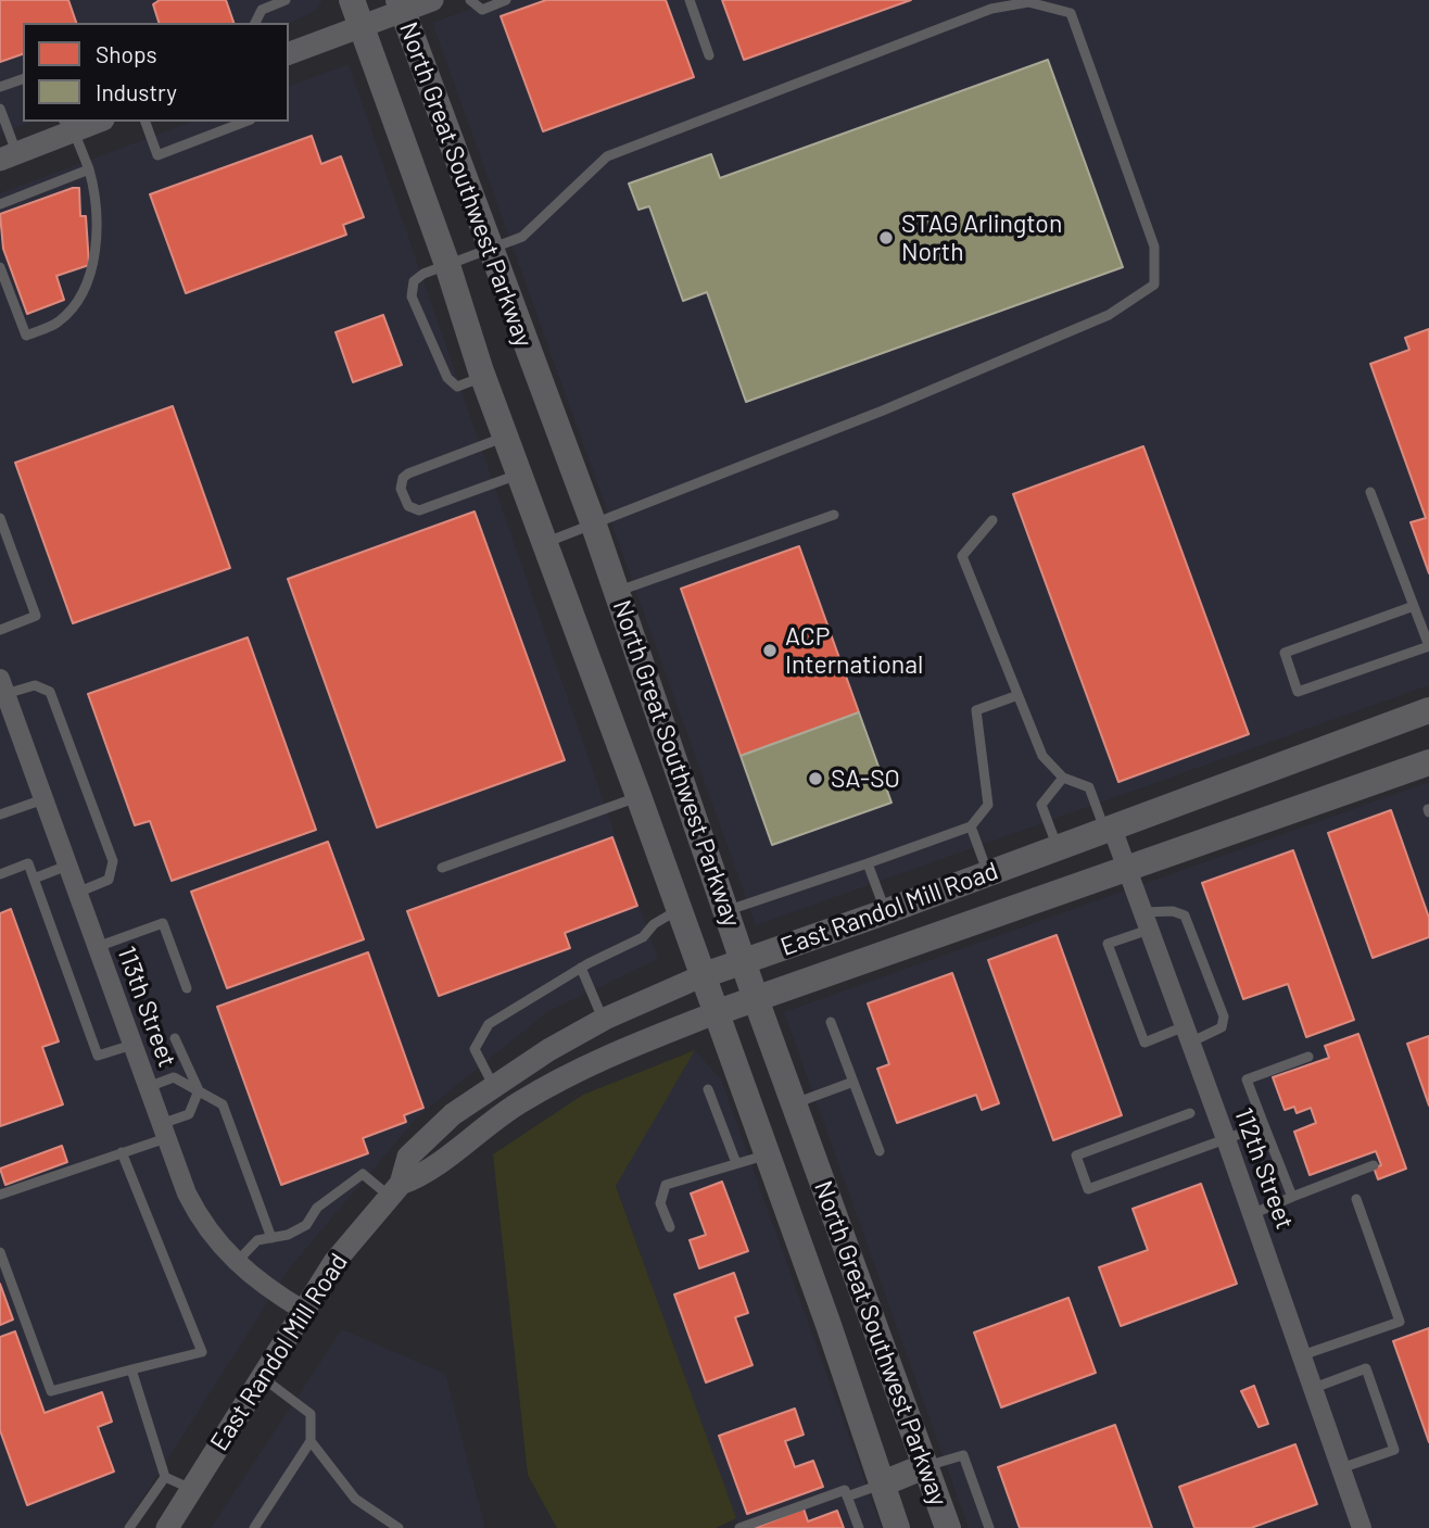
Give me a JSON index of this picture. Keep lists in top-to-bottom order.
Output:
{
  "streets": {
    "main road": ["North Great Southwest Parkway", "East Randol Mill Road"],
    "street": ["113th Street", "112th Street"]
  },
  "crossings": [
    ["North Great Southwest Parkway", "East Randol Mill Road"],
    ["East Randol Mill Road", "113th Street"],
    ["East Randol Mill Road", "112th Street"]
  ],
  "places": ["STAG Arlington North", "ACP International", "SA-SO"],
  "legend": ["Shops", "Industry"]
}
